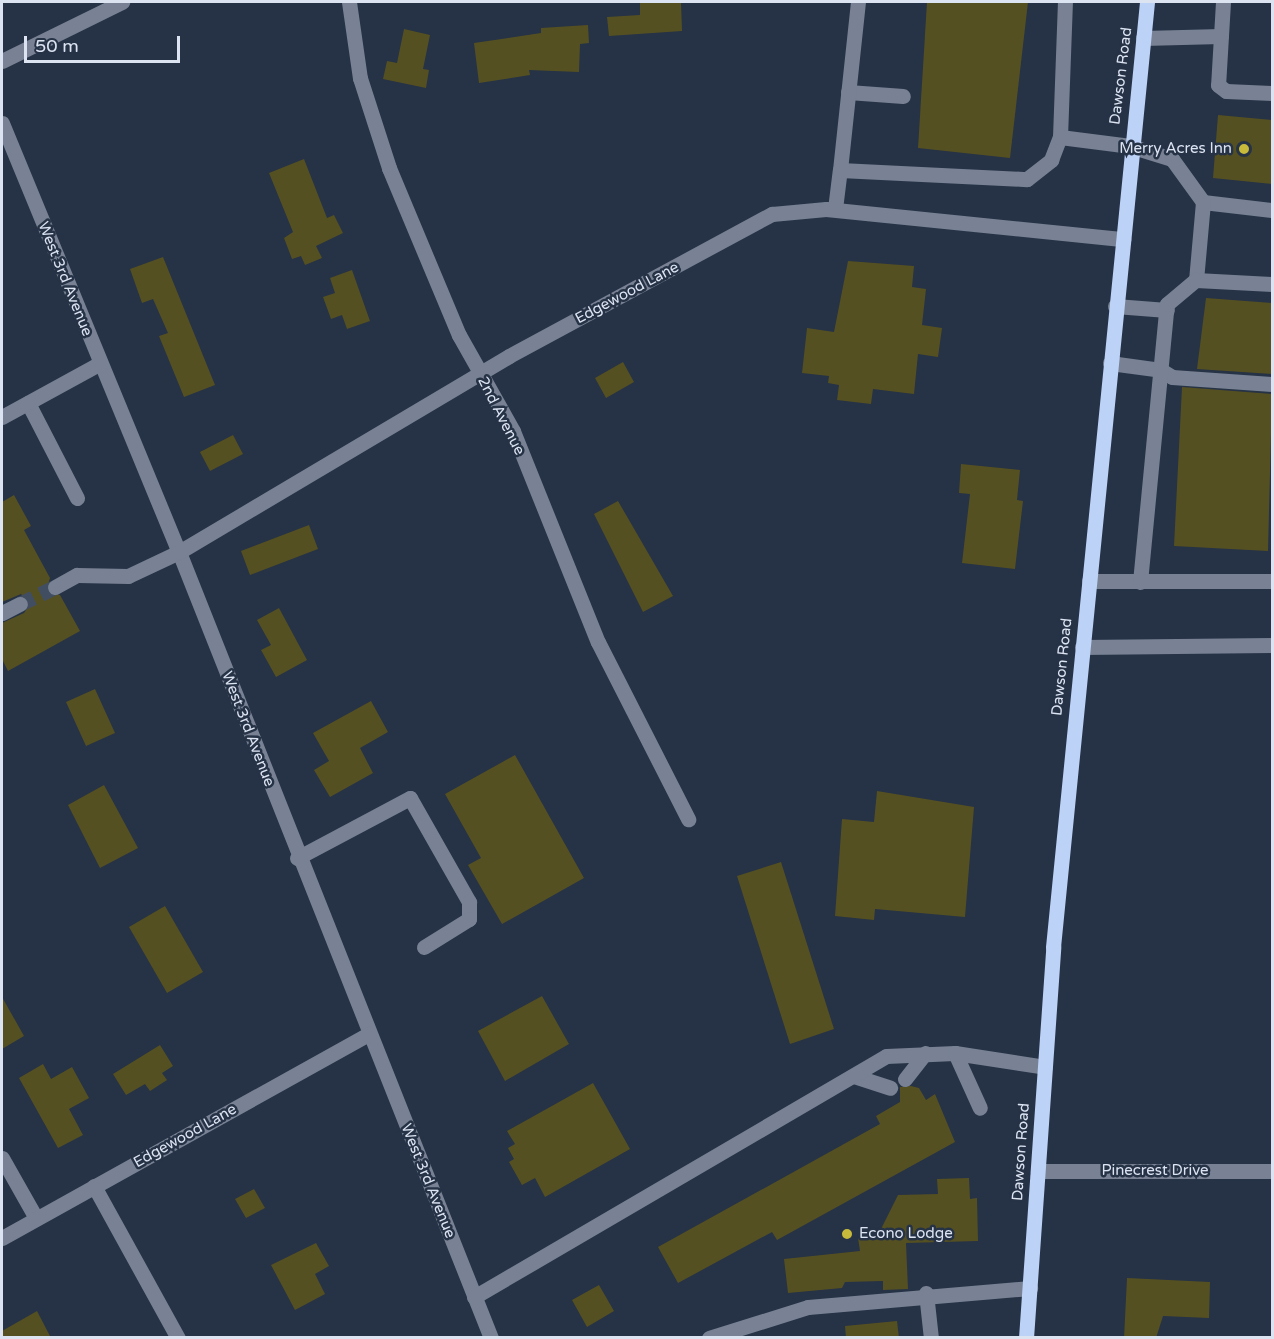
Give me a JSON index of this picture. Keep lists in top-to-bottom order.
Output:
{
  "streets": {
    "main road": ["Dawson Road"],
    "street": [
      "West 3rd Avenue",
      "Edgewood Lane",
      "2nd Avenue",
      "Pinecrest Drive"
    ]
  },
  "crossings": [
    ["Dawson Road", "Edgewood Lane"],
    ["Dawson Road", "Pinecrest Drive"],
    ["West 3rd Avenue", "Edgewood Lane"],
    ["Edgewood Lane", "2nd Avenue"]
  ],
  "places": ["Merry Acres Inn", "Econo Lodge"],
  "scale_bar": "50 m"
}
